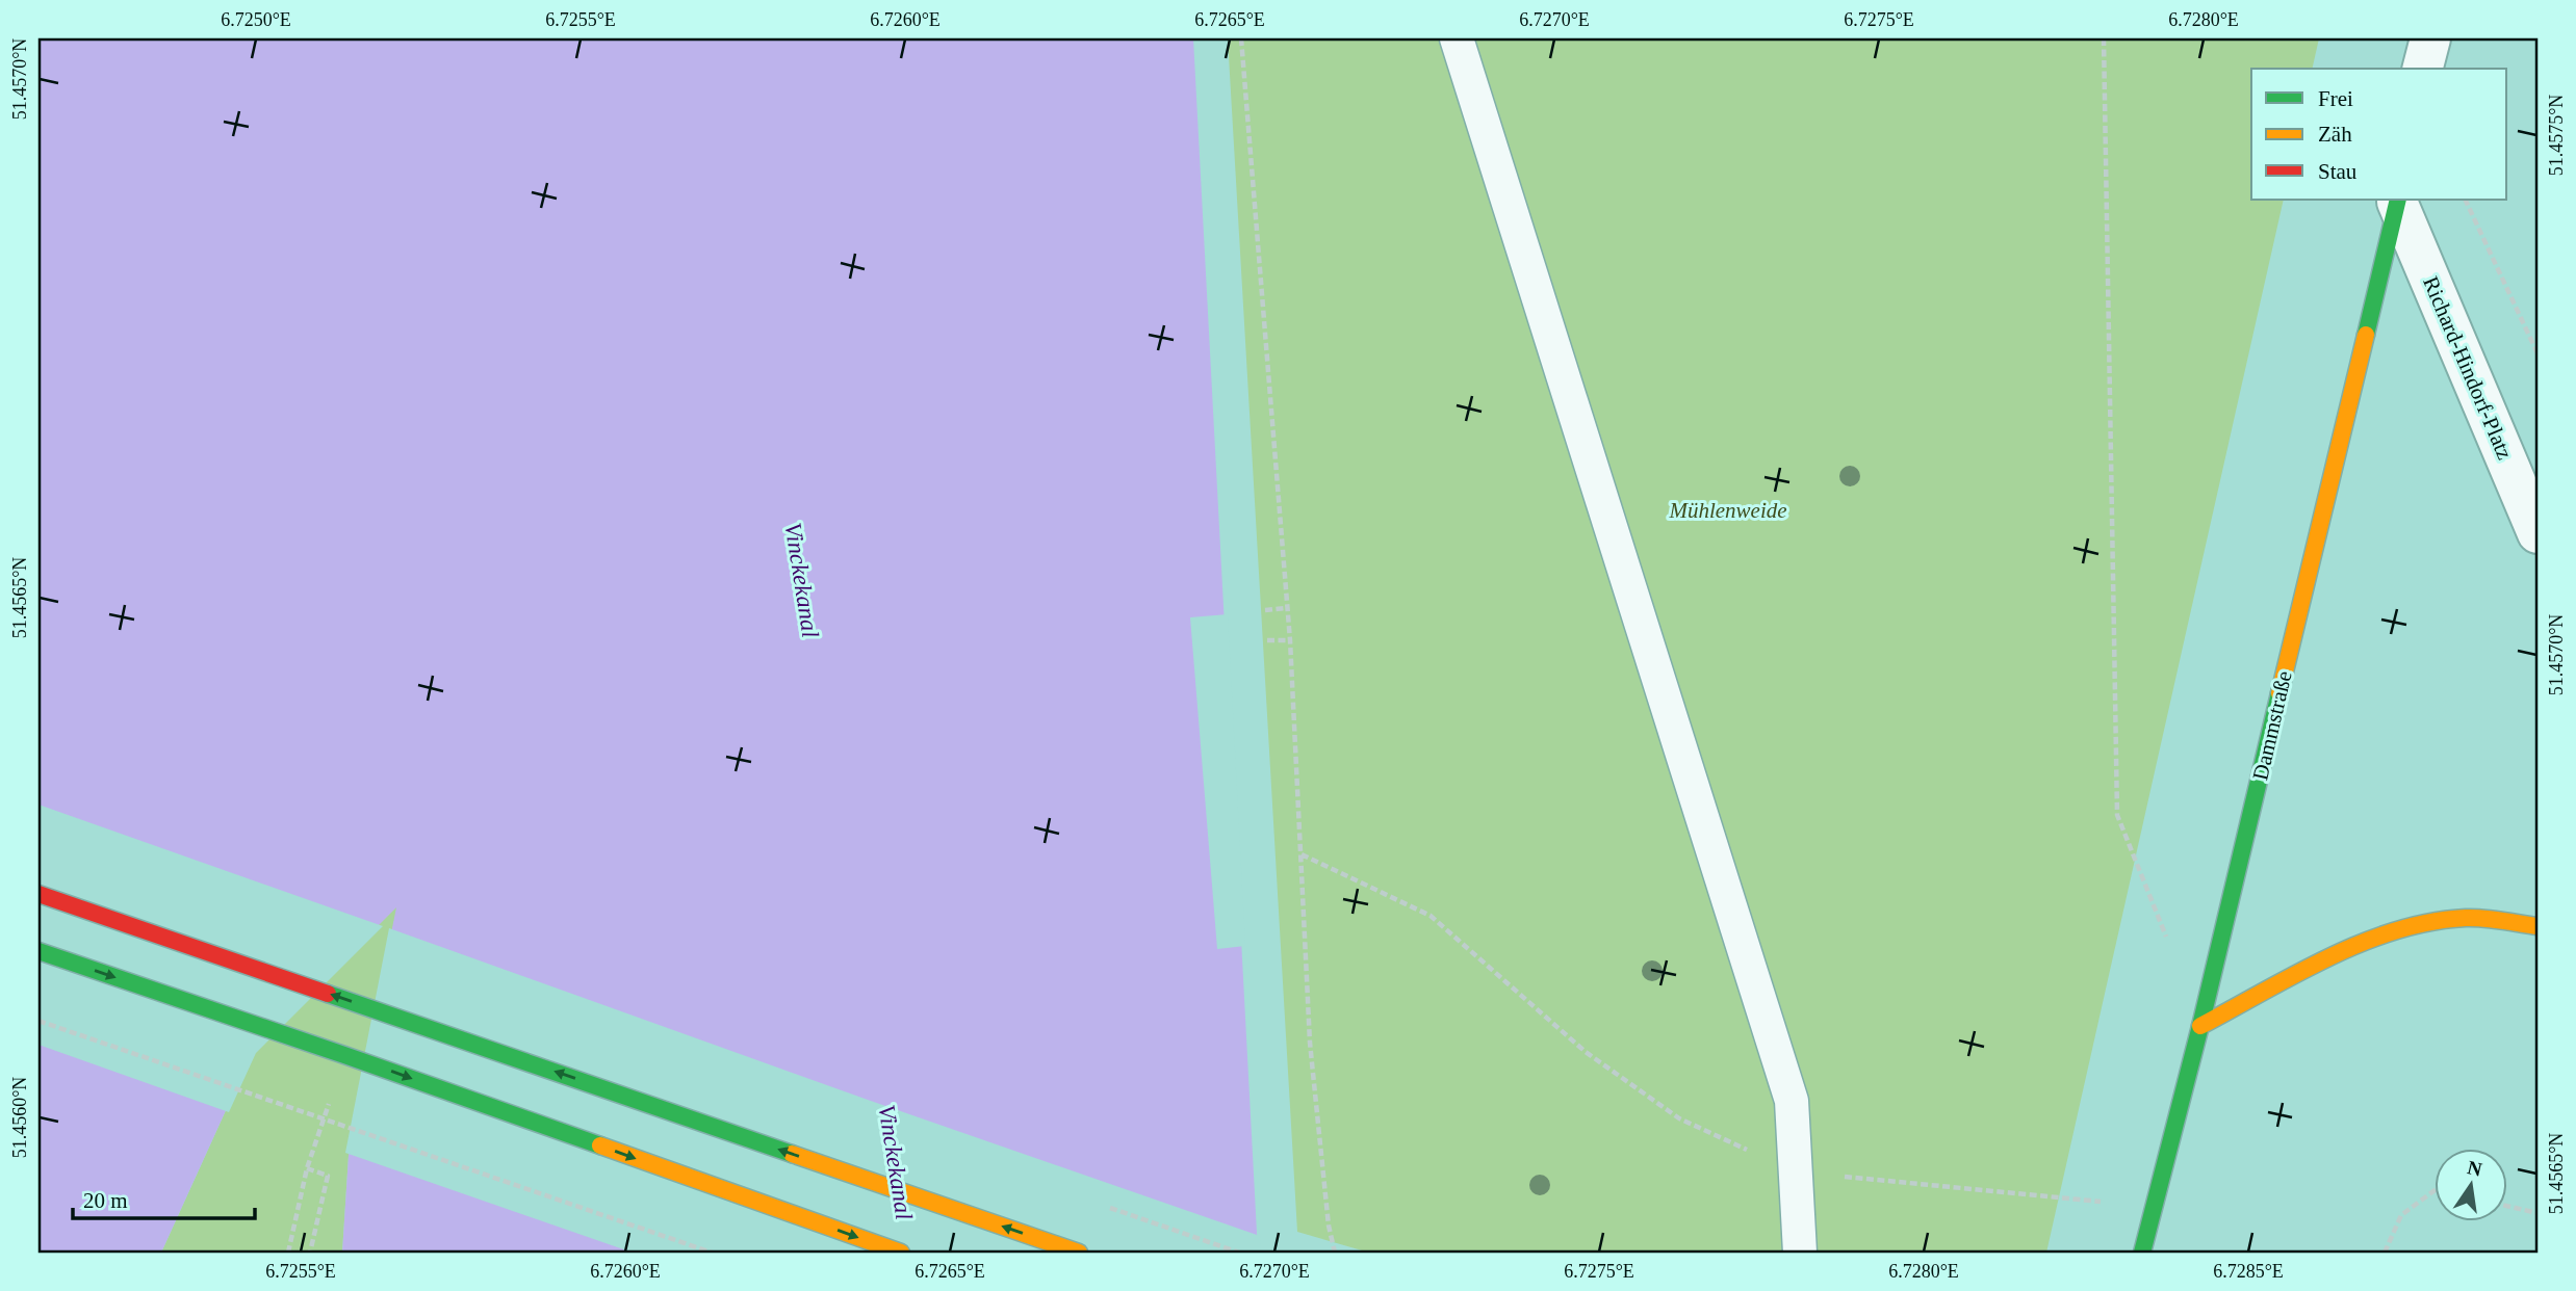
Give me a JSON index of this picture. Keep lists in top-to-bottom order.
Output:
{
  "streets": {
    "main road": ["Dammstraße"],
    "street": ["Richard-Hindorf-Platz"]
  },
  "crossings": [
    ["Richard-Hindorf-Platz", "Dammstraße"]
  ],
  "water": ["Vinckekanal"],
  "parks": ["Mühlenweide"],
  "legend": ["Frei", "Zäh", "Stau"],
  "scale_bar": "20 m",
  "north": "top",
  "coordinates": [
    "6.7250°E",
    "6.7255°E",
    "6.7260°E",
    "6.7265°E",
    "6.7270°E",
    "6.7275°E",
    "6.7280°E",
    "51.4570°N",
    "51.4575°N",
    "51.4565°N",
    "51.4560°N",
    "6.7285°E"
  ]
}
